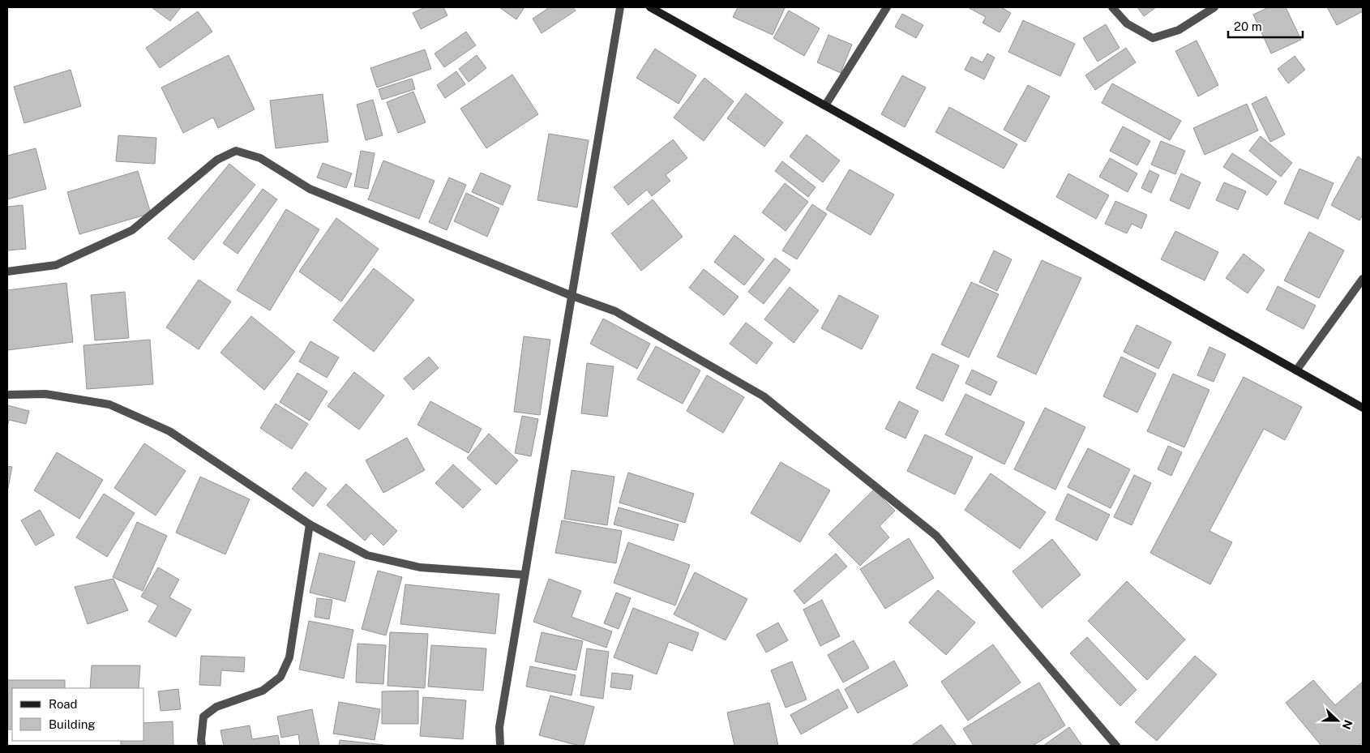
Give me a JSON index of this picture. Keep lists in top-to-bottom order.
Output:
{
  "legend": ["Road", "Building"],
  "scale_bar": "20 m",
  "north": "right"
}
